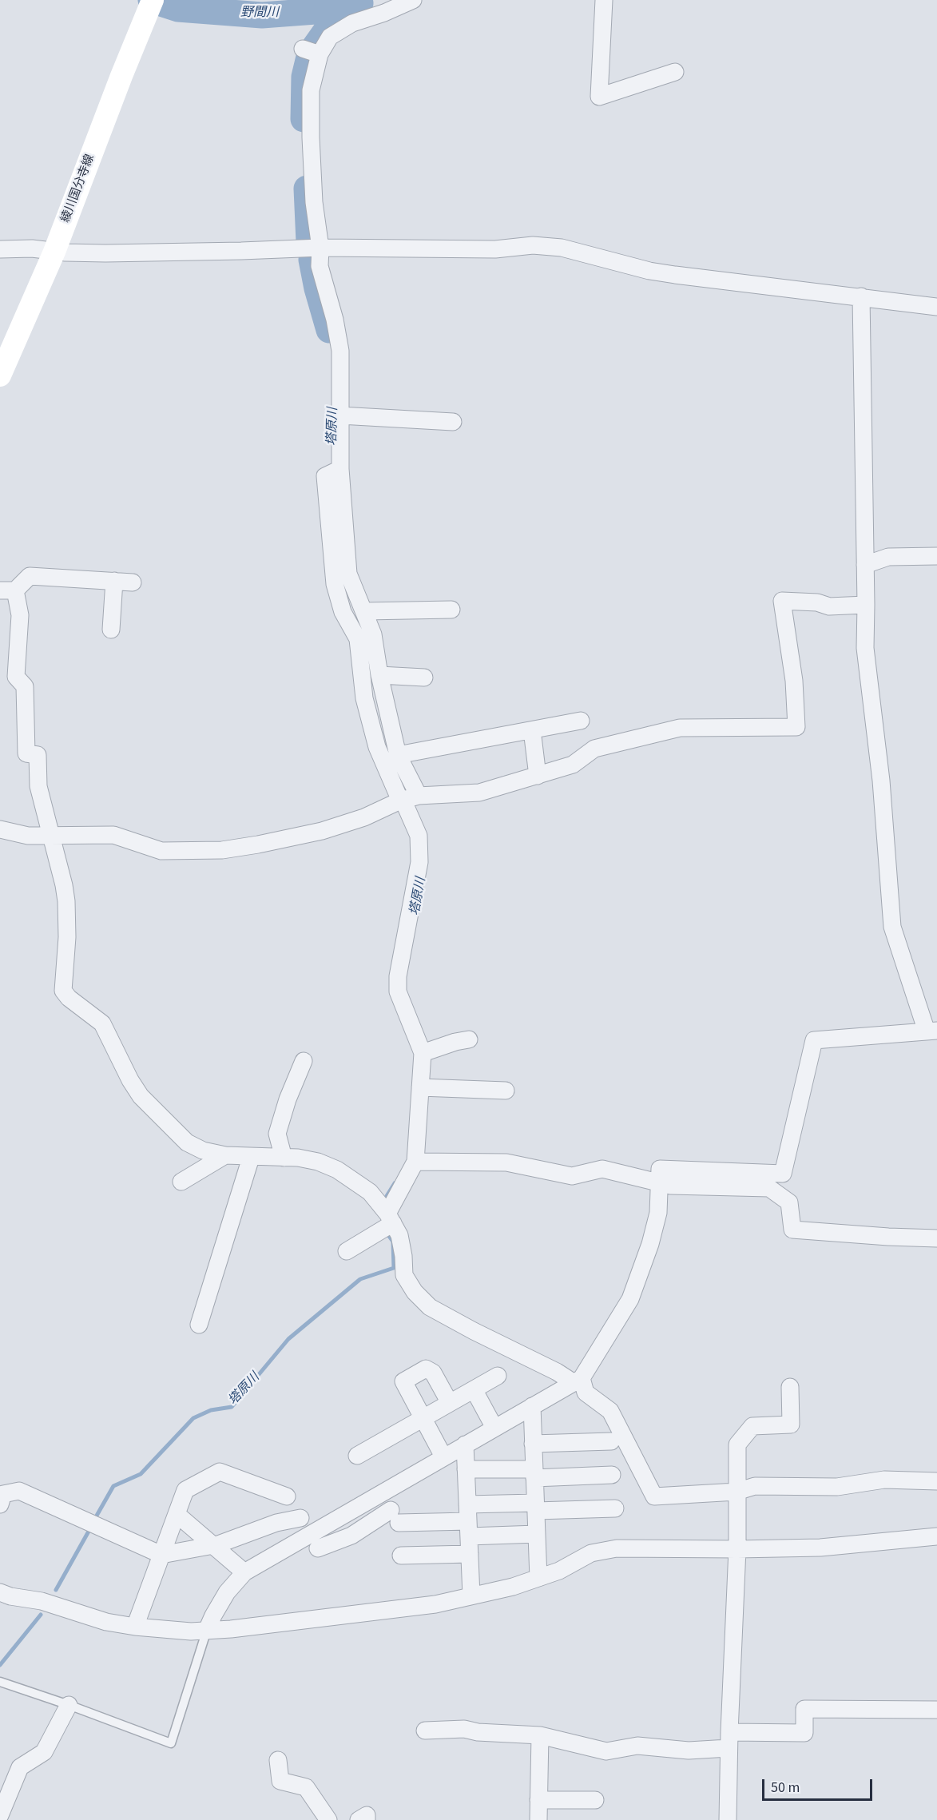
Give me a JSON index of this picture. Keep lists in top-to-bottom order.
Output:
{
  "streets": {
    "main road": ["綾川国分寺線"]
  },
  "water": ["野間川", "塔原川"],
  "scale_bar": "50 m"
}
